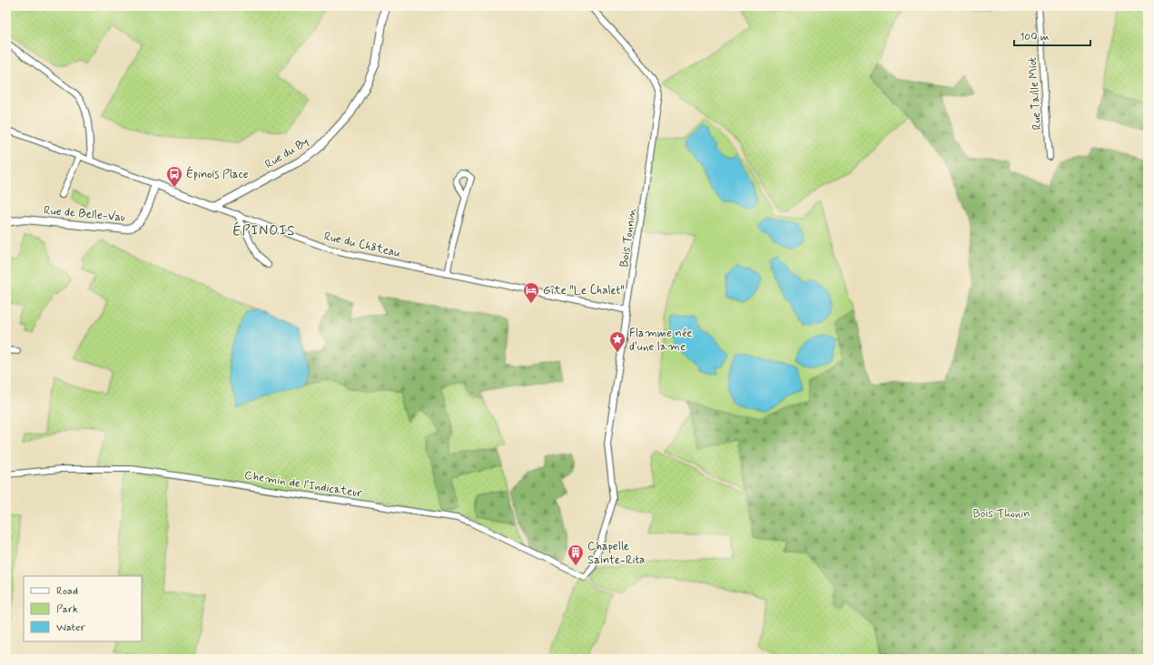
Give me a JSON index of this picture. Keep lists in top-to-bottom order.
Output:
{
  "streets": {
    "street": [
      "Rue Taille Miot",
      "Rue du By",
      "Rue de Belle-Vau",
      "Bois Tonnin",
      "Rue du Château",
      "Chemin de l'Indicateur"
    ]
  },
  "crossings": [
    ["Rue du By", "Rue du Château"],
    ["Bois Tonnin", "Rue du Château"],
    ["Bois Tonnin", "Chemin de l'Indicateur"]
  ],
  "districts": ["ÉPINOIS"],
  "parks": ["Bois Thonin"],
  "places": {
    "bus stop": ["Épinois Place"],
    "hotel": ["Gîte \"Le Chalet\""],
    "place": ["Flamme née d'une lame"],
    "building": ["Chapelle Sainte-Rita"]
  },
  "legend": ["Road", "Park", "Water"],
  "scale_bar": "100 m"
}
